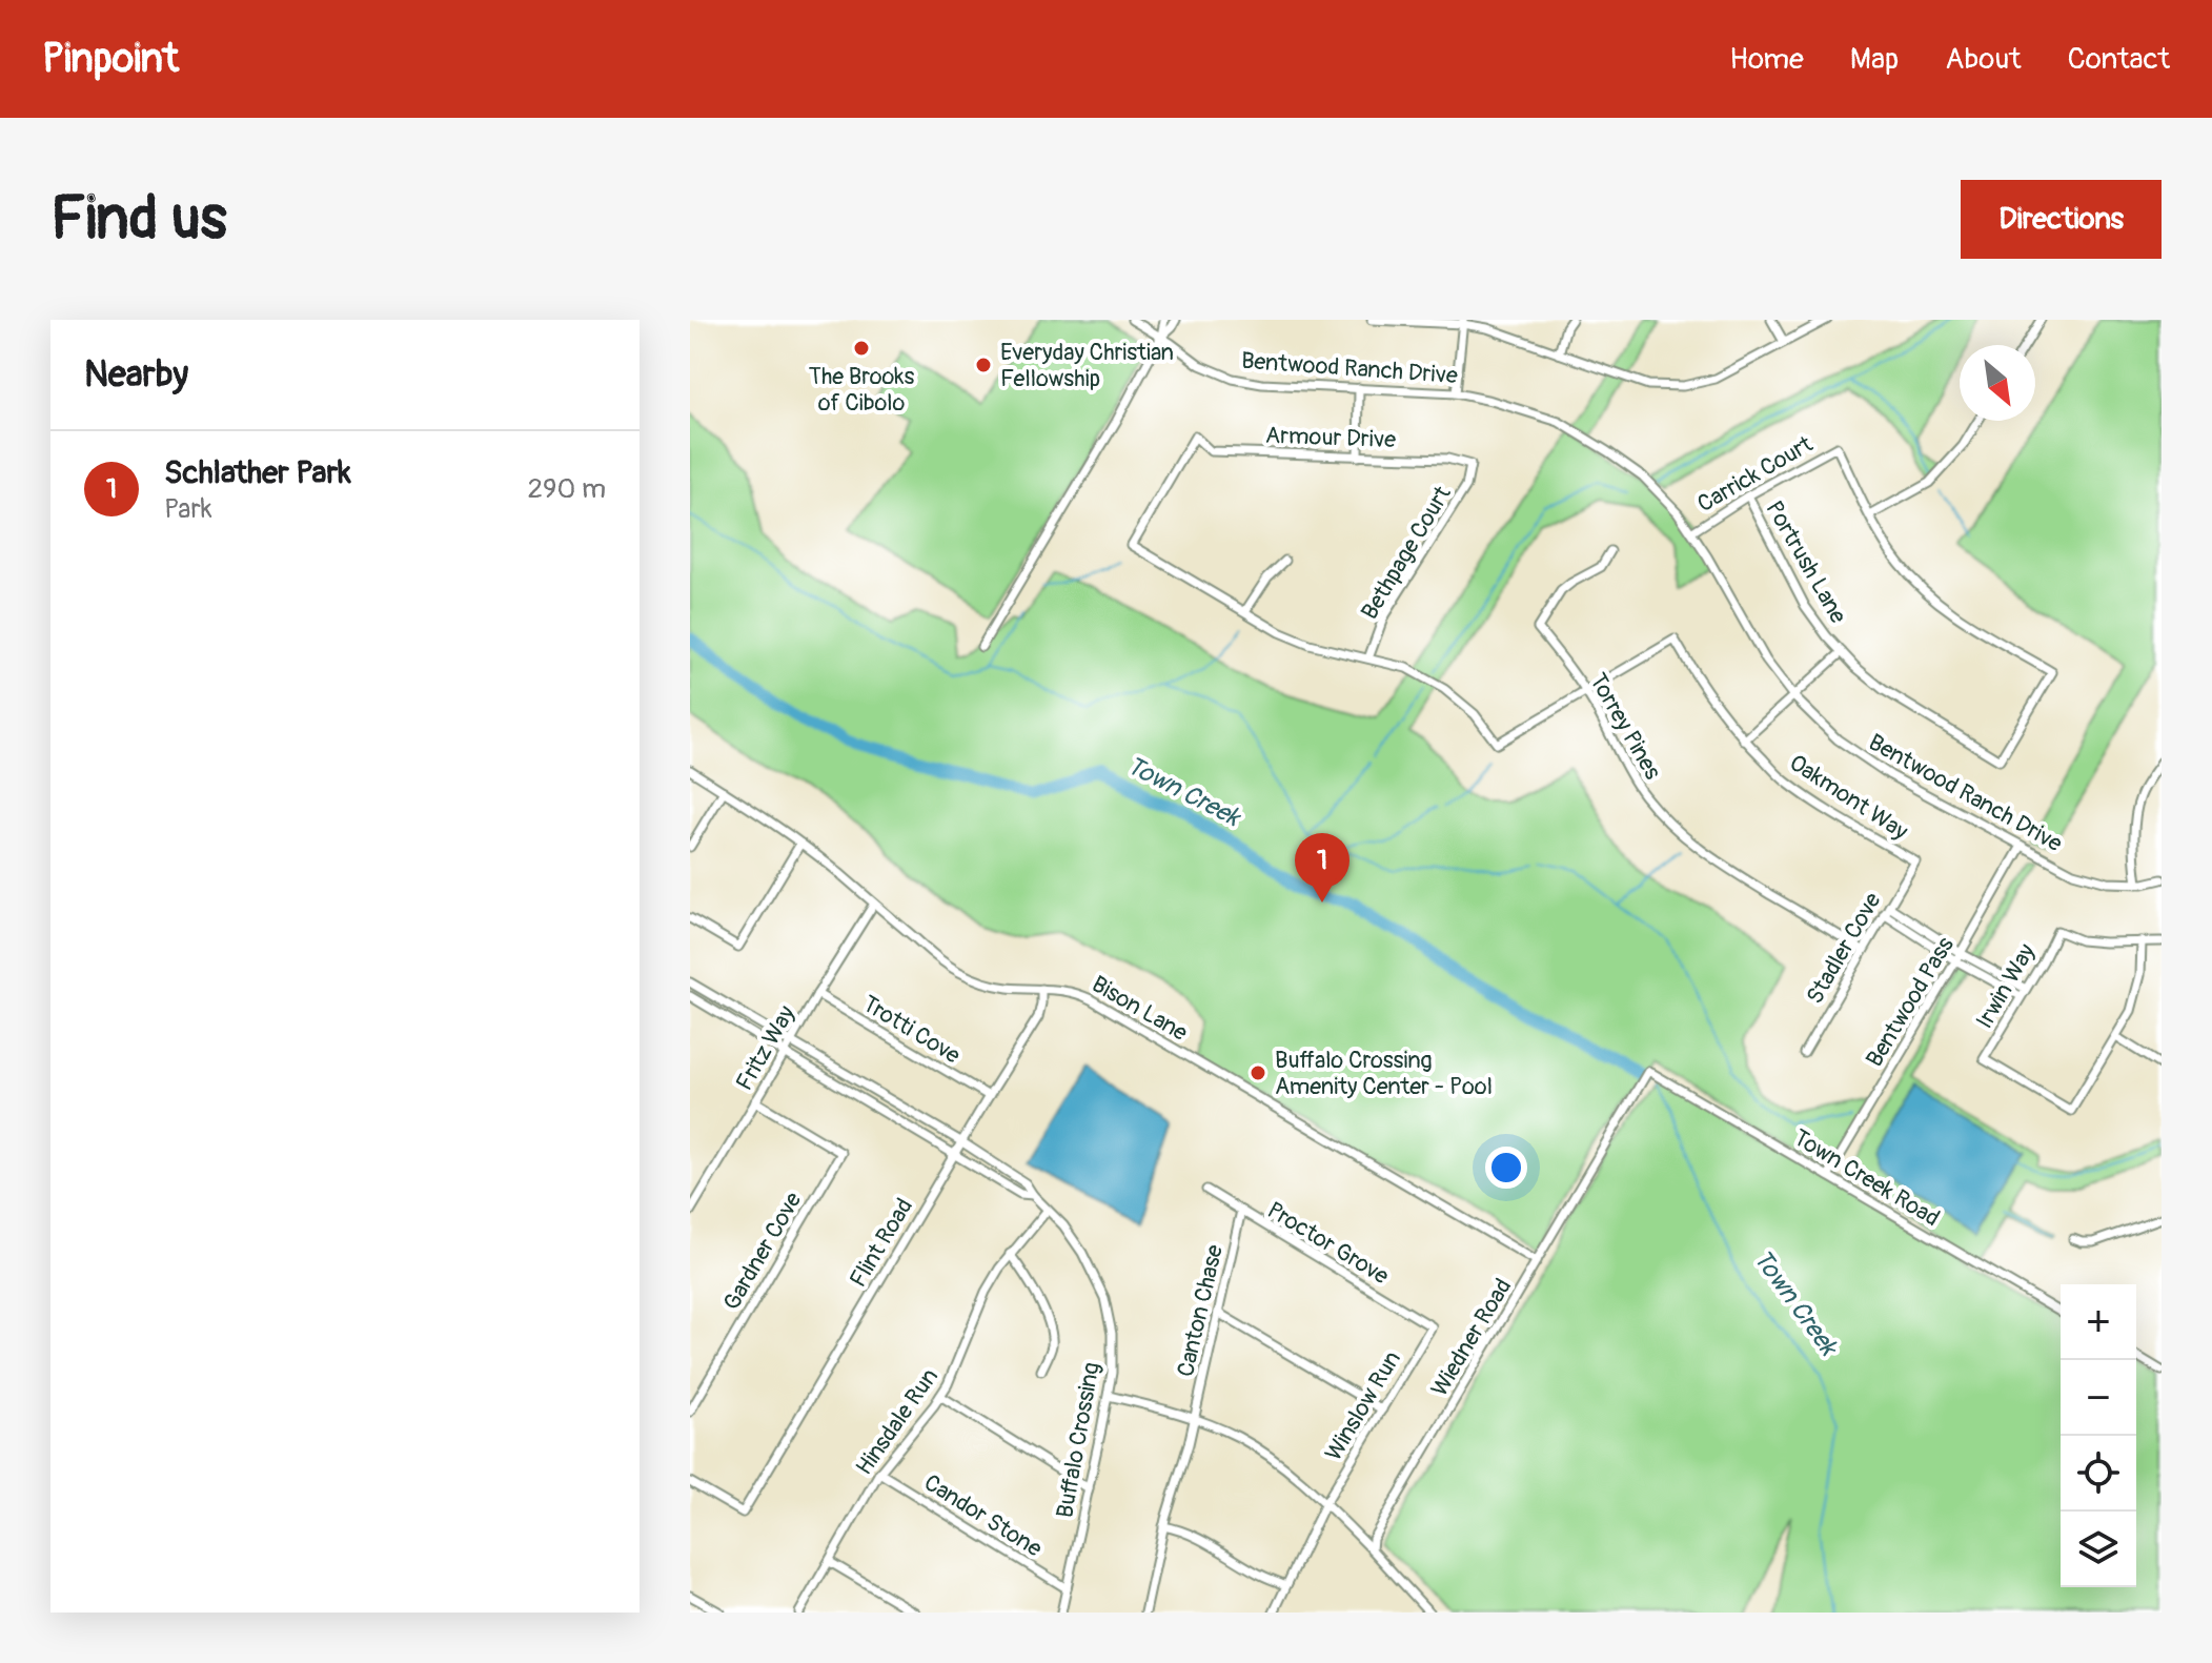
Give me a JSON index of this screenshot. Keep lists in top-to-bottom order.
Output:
{
  "streets": {
    "street": [
      "Bentwood Ranch Drive",
      "Armour Drive",
      "Carrick Court",
      "Bethpage Court",
      "Portrush Lane",
      "Torrey Pines",
      "Oakmont Way",
      "Stadler Cove",
      "Irwin Way",
      "Bentwood Pass",
      "Bison Lane",
      "Trotti Cove",
      "Fritz Way",
      "Town Creek Road",
      "Flint Road",
      "Proctor Grove",
      "Gardner Cove",
      "Canton Chase",
      "Wiedner Road",
      "Winslow Run",
      "Hinsdale Run",
      "Buffalo Crossing",
      "Candor Stone"
    ]
  },
  "crossings": [
    ["Bentwood Ranch Drive", "Carrick Court"],
    ["Bentwood Ranch Drive", "Bentwood Pass"],
    ["Armour Drive", "Bethpage Court"],
    ["Carrick Court", "Portrush Lane"],
    ["Torrey Pines", "Oakmont Way"],
    ["Torrey Pines", "Stadler Cove"],
    ["Oakmont Way", "Stadler Cove"],
    ["Bentwood Pass", "Town Creek Road"],
    ["Bison Lane", "Fritz Way"],
    ["Bison Lane", "Flint Road"],
    ["Bison Lane", "Wiedner Road"],
    ["Trotti Cove", "Fritz Way"],
    ["Trotti Cove", "Flint Road"],
    ["Fritz Way", "Gardner Cove"],
    ["Fritz Way", "Buffalo Crossing"],
    ["Town Creek Road", "Wiedner Road"],
    ["Flint Road", "Buffalo Crossing"],
    ["Proctor Grove", "Canton Chase"],
    ["Proctor Grove", "Winslow Run"],
    ["Hinsdale Run", "Buffalo Crossing"],
    ["Hinsdale Run", "Candor Stone"],
    ["Buffalo Crossing", "Candor Stone"]
  ],
  "water": ["Town Creek"],
  "places": ["The Brooks of Cibolo", "Everyday Christian Fellowship", "Buffalo Crossing Amenity Center - Pool"],
  "north": "bottom right",
  "page": {
    "header": "Pinpoint",
    "nav": [
      "Home",
      "Map",
      "About",
      "Contact"
    ],
    "buttons": "Directions",
    "title": "Find us",
    "heading": "Nearby",
    "list": [
      {
        "mark": "1",
        "name": "Schlather Park",
        "note": "Park",
        "value": "290 m"
      }
    ],
    "pins": "1",
    "map_buttons": ["+", "−"]
  }
}
